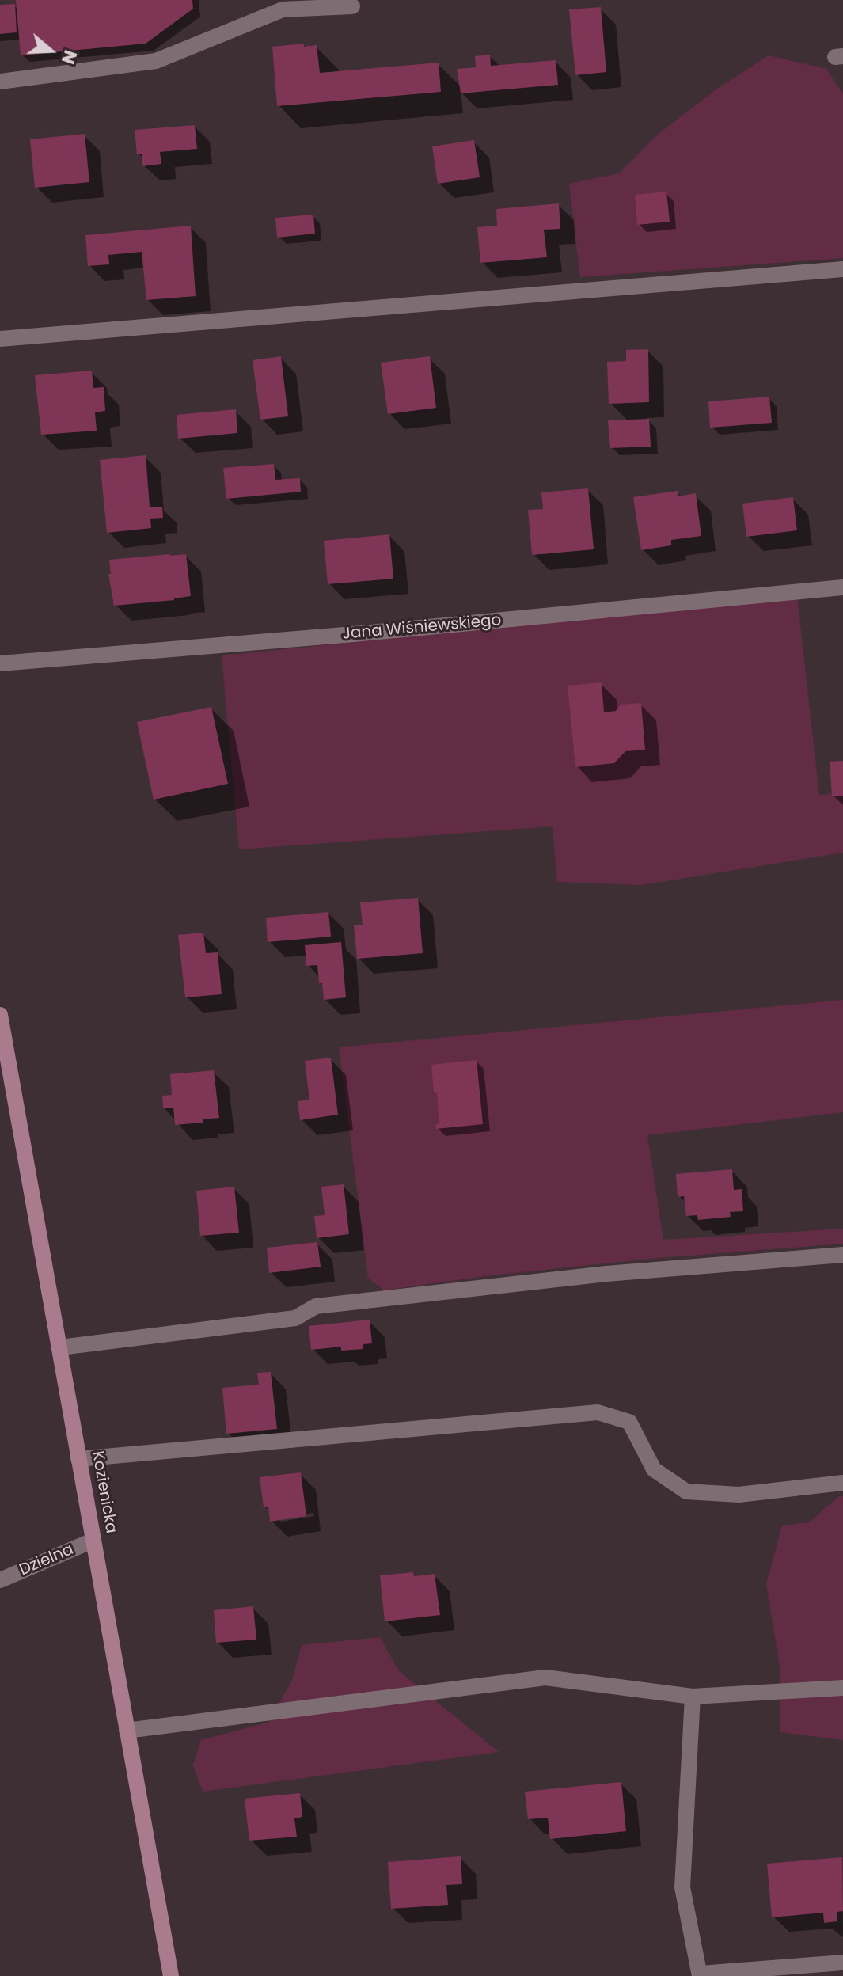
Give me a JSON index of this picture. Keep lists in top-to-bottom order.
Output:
{
  "streets": {
    "main road": ["Kozienicka"],
    "street": ["Jana Wiśniewskiego", "Dzielna"]
  },
  "crossings": [
    ["Kozienicka", "Dzielna"]
  ],
  "north": "right"
}
